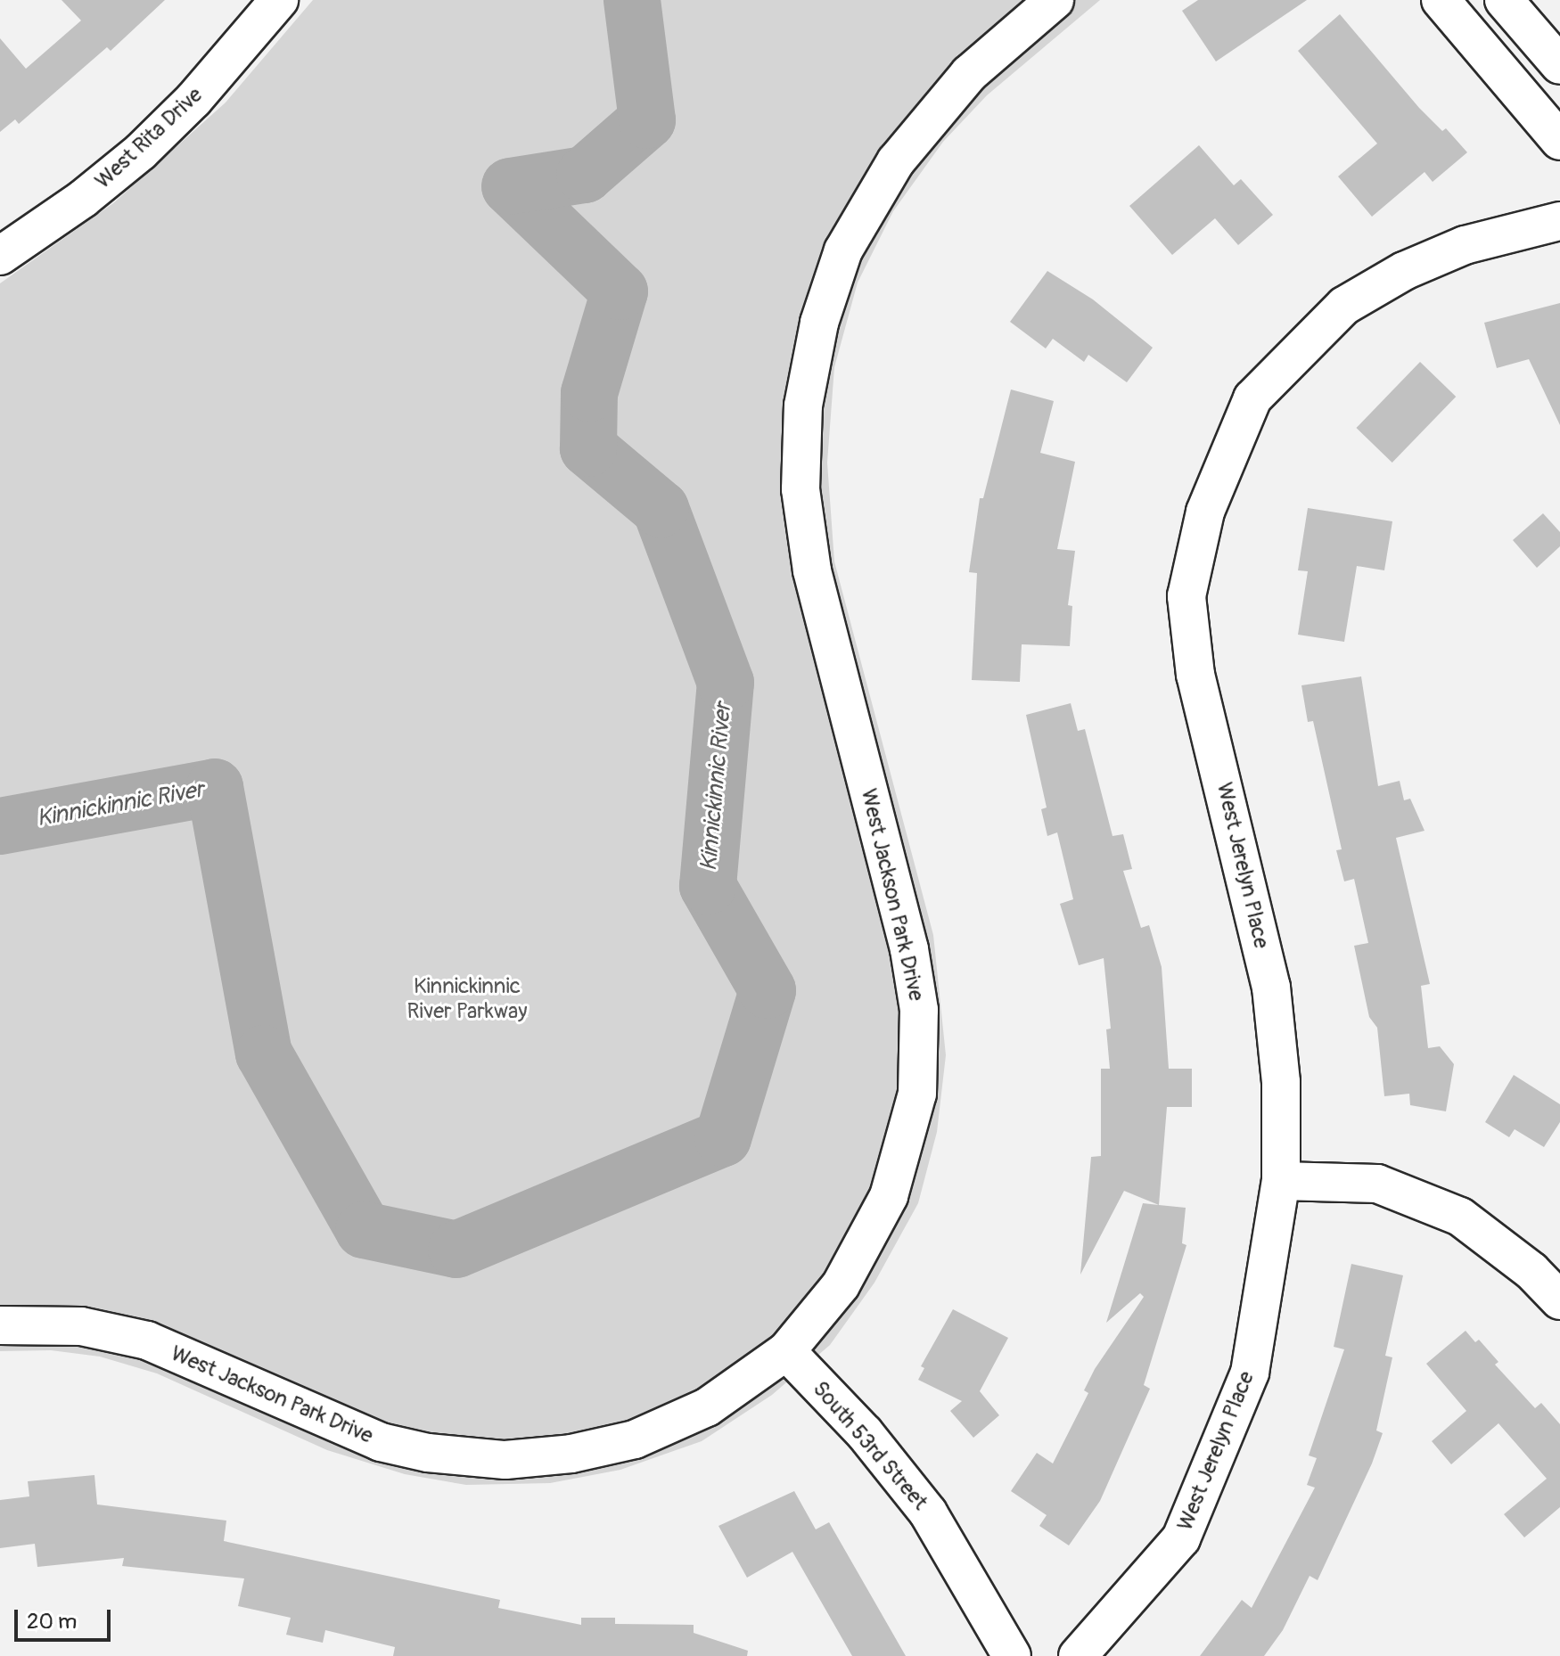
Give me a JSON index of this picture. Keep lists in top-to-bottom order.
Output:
{
  "streets": {
    "street": [
      "West Rita Drive",
      "West Jerelyn Place",
      "West Jackson Park Drive",
      "South 53rd Street"
    ]
  },
  "crossings": [
    ["West Jackson Park Drive", "South 53rd Street"]
  ],
  "water": ["Kinnickinnic River"],
  "parks": ["Kinnickinnic River Parkway"],
  "scale_bar": "20 m"
}
